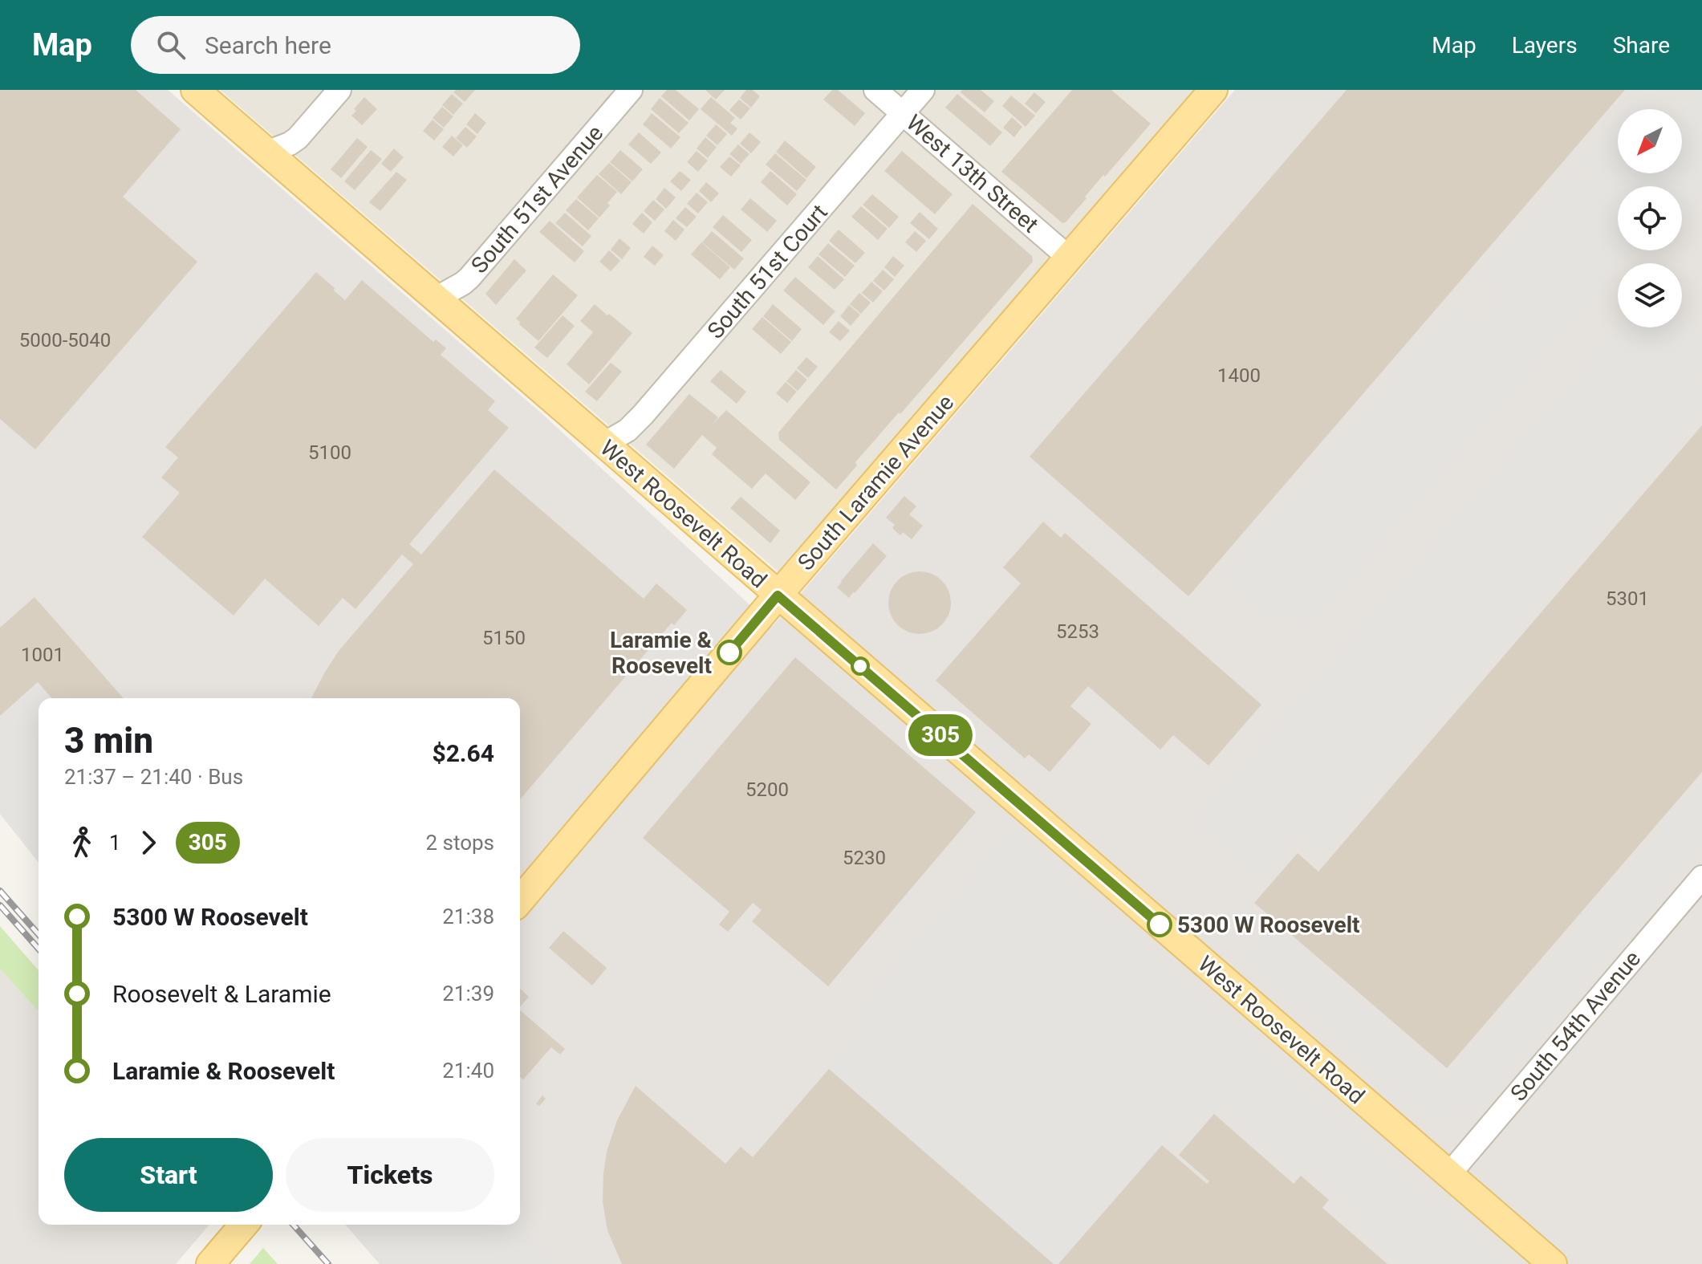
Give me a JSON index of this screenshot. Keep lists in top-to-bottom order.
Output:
{
  "streets": {
    "main road": ["South Laramie Avenue", "West Roosevelt Road"],
    "street": [
      "West 13th Street",
      "South 51st Avenue",
      "South 51st Court",
      "South 54th Avenue"
    ]
  },
  "crossings": [
    ["West 13th Street", "South 51st Court"],
    ["West 13th Street", "South Laramie Avenue"],
    ["South 51st Avenue", "West Roosevelt Road"],
    ["South 51st Court", "West Roosevelt Road"],
    ["South Laramie Avenue", "West Roosevelt Road"],
    ["West Roosevelt Road", "South 54th Avenue"]
  ],
  "places": ["Laramie & Roosevelt", "5300 W Roosevelt"],
  "lines": ["bus line 305"],
  "house_numbers": [
    "5000-5040",
    "1400",
    "5100",
    "5301",
    "5253",
    "5150",
    "1001",
    "5200",
    "5230"
  ],
  "north": "bottom left",
  "page": {
    "header": "Map",
    "search": "Search here",
    "nav": ["Map", "Layers", "Share"],
    "on_map": "305",
    "heading": ["3 min", "21:37 – 21:40 · Bus", "$2.64"],
    "legs": ["1", "305", "2 stops"],
    "list": [
      {
        "name": "5300 W Roosevelt",
        "value": "21:38"
      },
      {
        "name": "Roosevelt & Laramie",
        "value": "21:39"
      },
      {
        "name": "Laramie & Roosevelt",
        "value": "21:40"
      }
    ],
    "buttons": ["Start", "Tickets"]
  }
}
